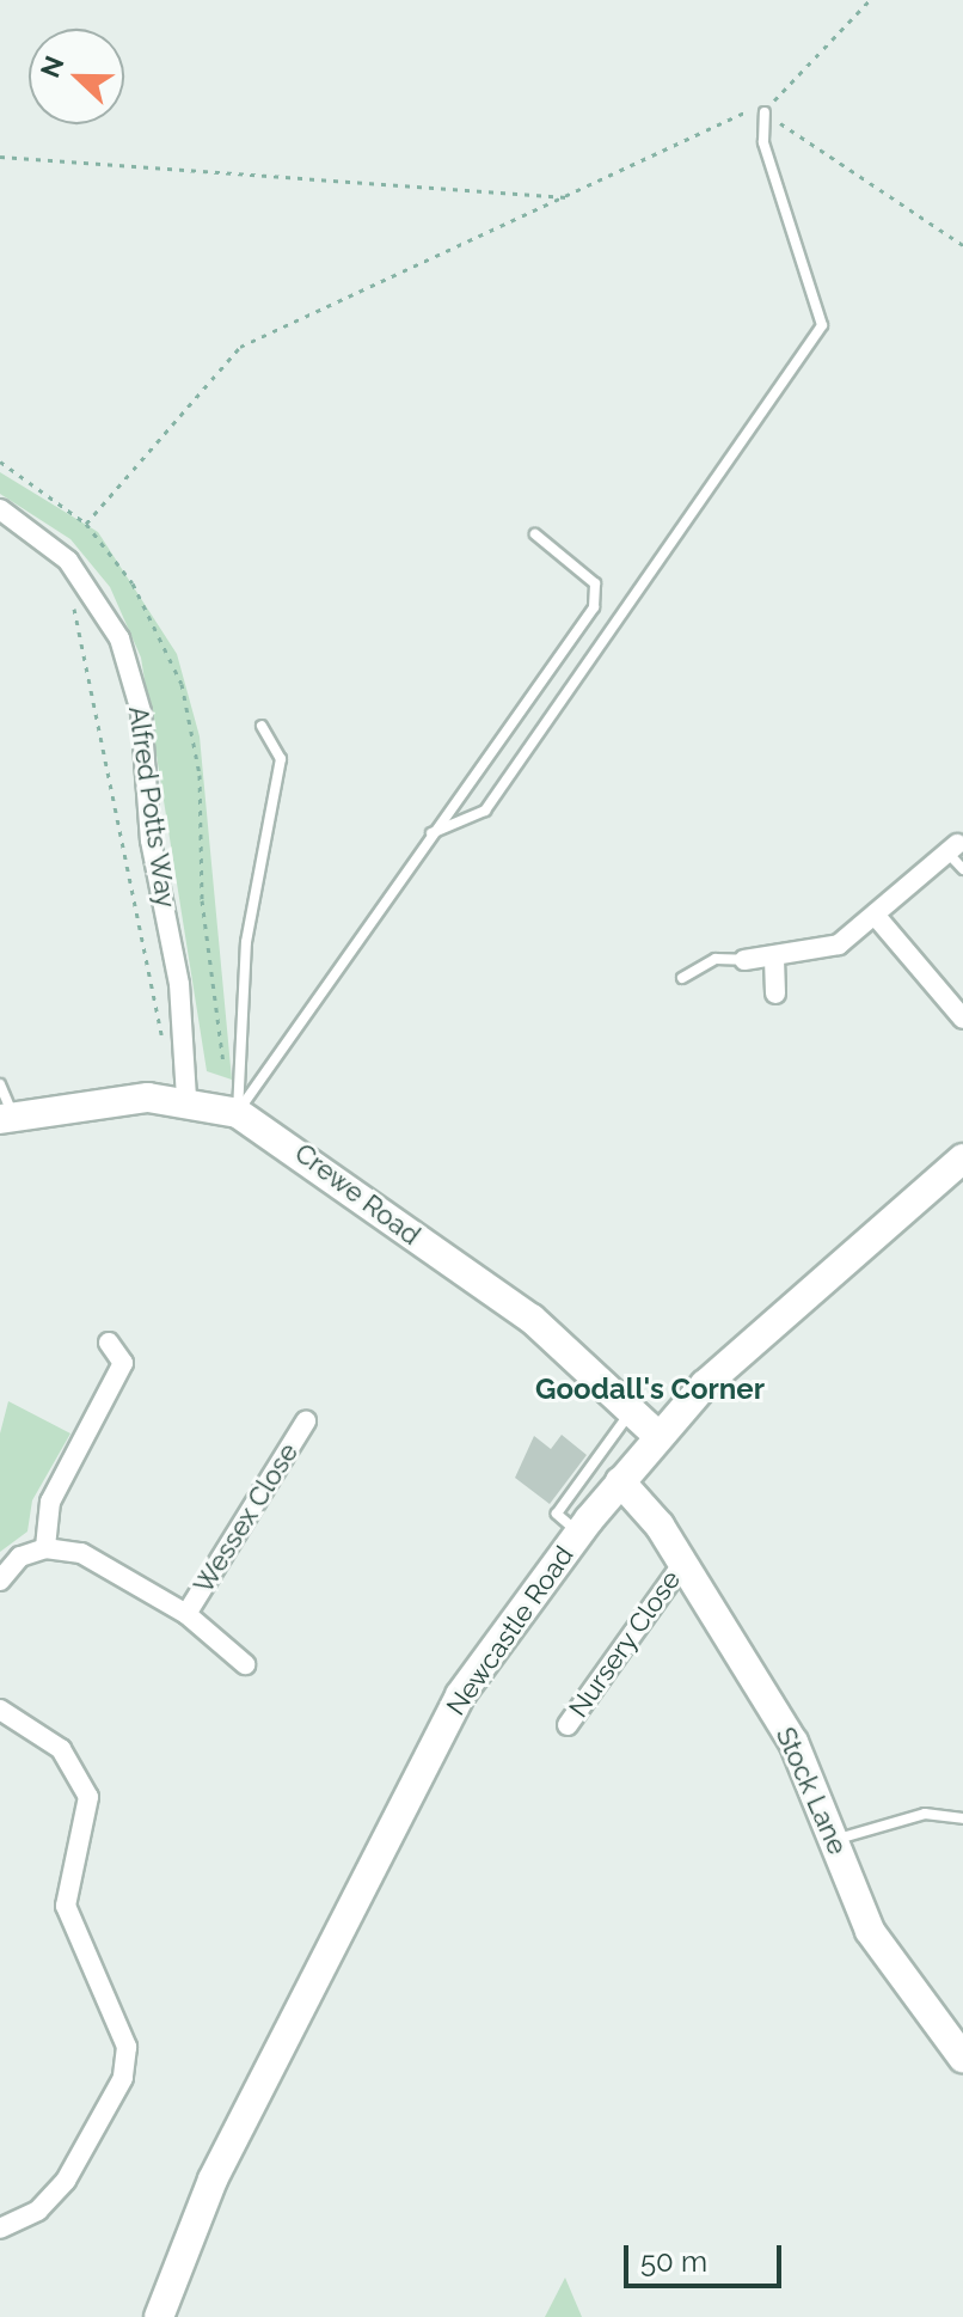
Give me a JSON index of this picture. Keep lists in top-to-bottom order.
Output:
{
  "streets": {
    "main road": ["Crewe Road", "Newcastle Road", "Stock Lane"],
    "street": ["Alfred Potts Way", "Wessex Close", "Nursery Close"]
  },
  "crossings": [
    ["Alfred Potts Way", "Crewe Road"],
    ["Crewe Road", "Newcastle Road"],
    ["Newcastle Road", "Stock Lane"],
    ["Nursery Close", "Stock Lane"]
  ],
  "districts": ["Goodall's Corner"],
  "scale_bar": "50 m",
  "north": "left"
}
